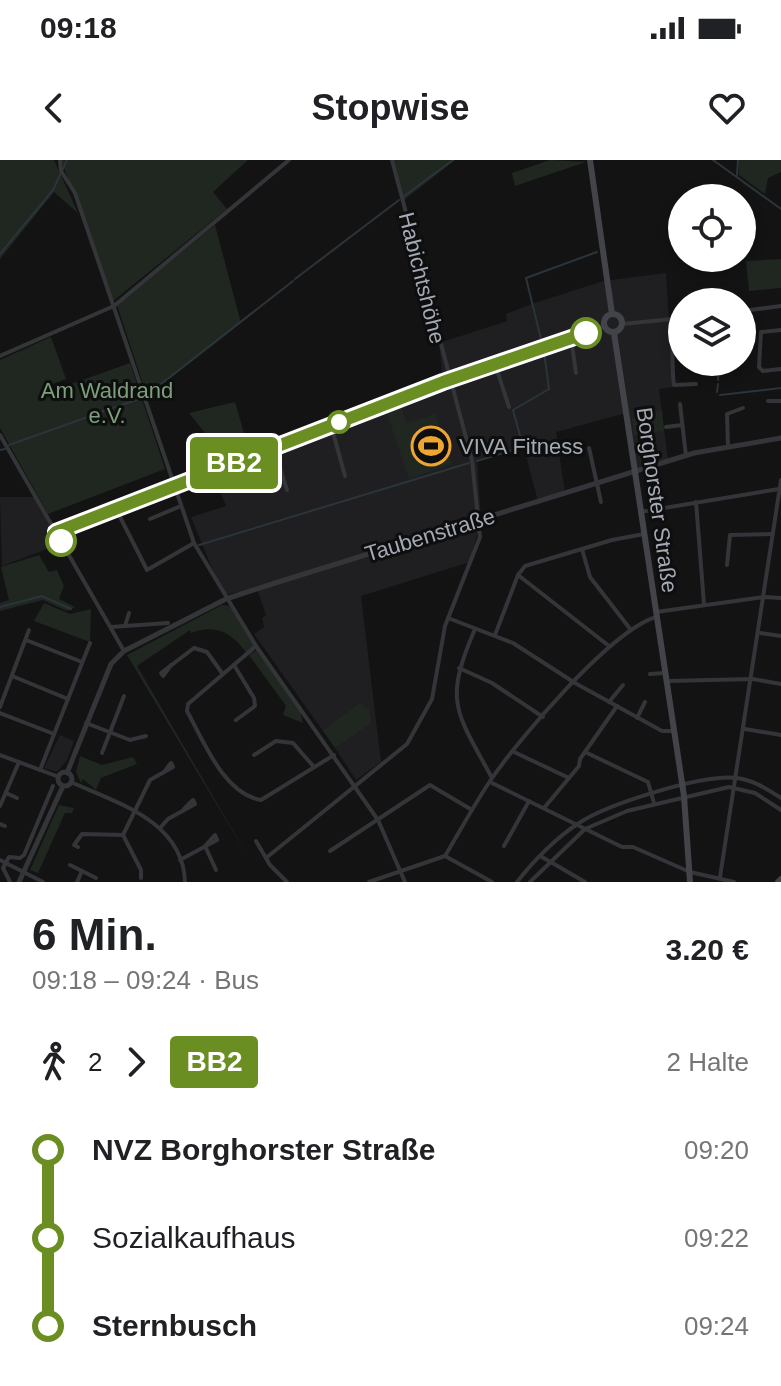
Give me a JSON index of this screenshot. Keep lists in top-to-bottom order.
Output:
{
  "streets": {
    "main road": ["Borghorster Straße"],
    "street": ["Habichtshöhe", "Taubenstraße"]
  },
  "crossings": [
    ["Habichtshöhe", "Taubenstraße"],
    ["Borghorster Straße", "Taubenstraße"]
  ],
  "parks": ["Am Waldrand e.V."],
  "places": {
    "sports": ["VIVA Fitness"]
  },
  "lines": ["bus line BB2"],
  "page": {
    "status": "09:18",
    "header": "Stopwise",
    "on_map": "BB2",
    "heading": ["6 Min.", "09:18 – 09:24 · Bus", "3.20 €"],
    "legs": ["2", "BB2", "2 Halte"],
    "list": [
      {
        "name": "NVZ Borghorster Straße",
        "value": "09:20"
      },
      {
        "name": "Sozialkaufhaus",
        "value": "09:22"
      },
      {
        "name": "Sternbusch",
        "value": "09:24"
      }
    ]
  }
}
